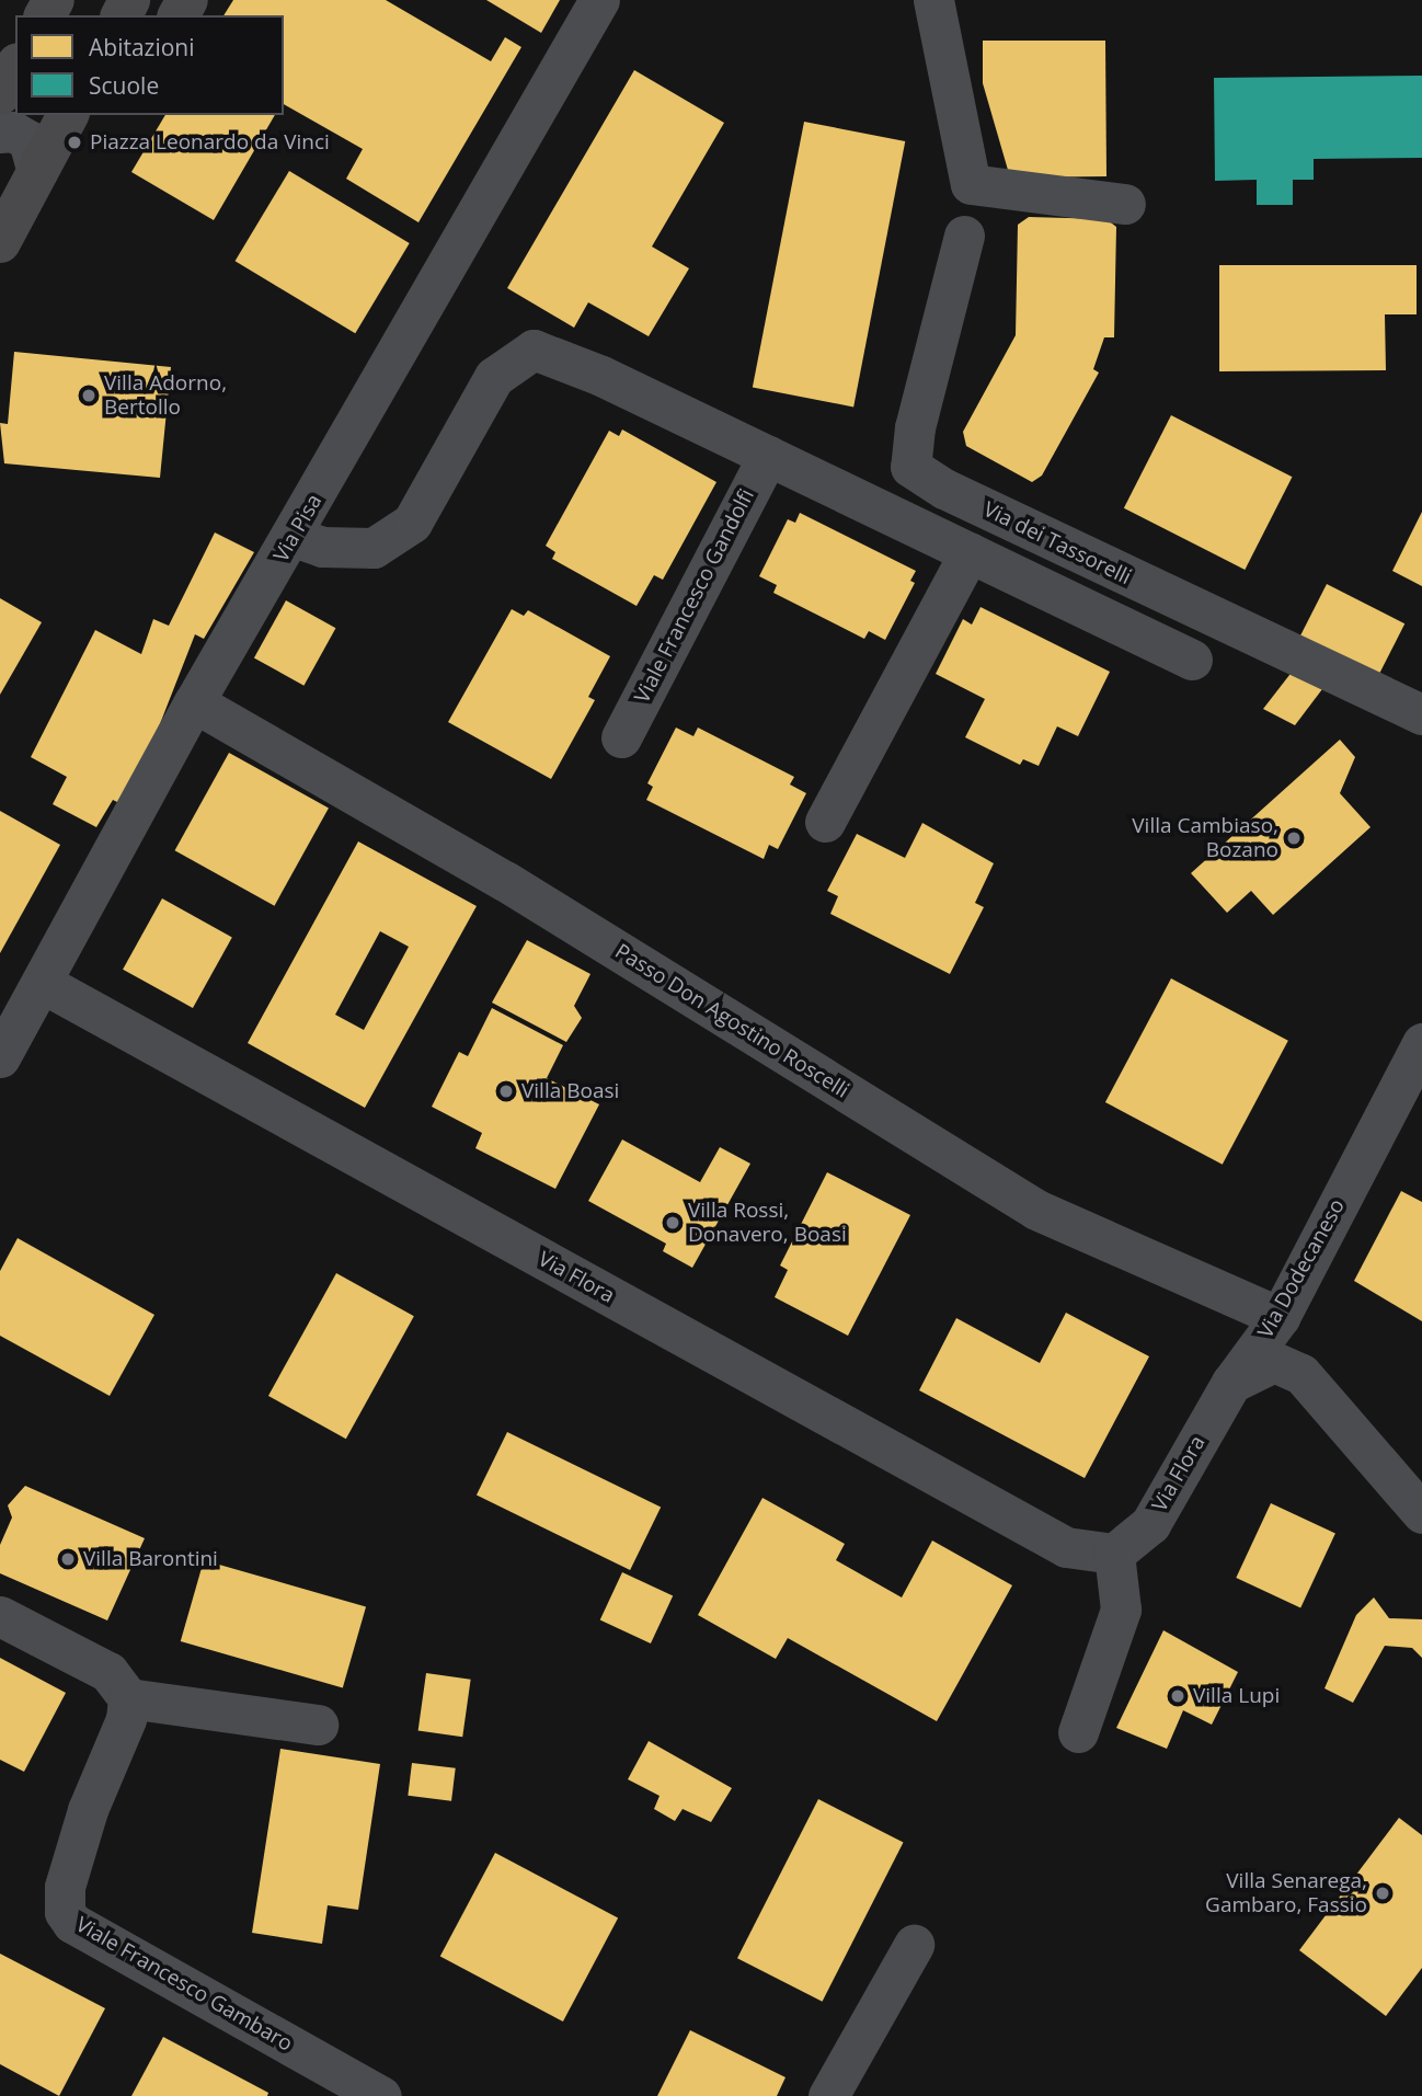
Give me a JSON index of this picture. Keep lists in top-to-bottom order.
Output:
{
  "streets": {
    "street": [
      "Via Pisa",
      "Via dei Tassorelli",
      "Viale Francesco Gandolfi",
      "Passo Don Agostino Roscelli",
      "Via Dodecaneso",
      "Via Flora",
      "Viale Francesco Gambaro"
    ]
  },
  "crossings": [
    ["Via Pisa", "Passo Don Agostino Roscelli"],
    ["Via Pisa", "Via Flora"],
    ["Passo Don Agostino Roscelli", "Via Dodecaneso"],
    ["Via Dodecaneso", "Via Flora"]
  ],
  "places": [
    "Piazza Leonardo da Vinci",
    "Villa Adorno, Bertollo",
    "Villa Cambiaso, Bozano",
    "Villa Boasi",
    "Villa Rossi, Donavero, Boasi",
    "Villa Barontini",
    "Villa Lupi",
    "Villa Senarega, Gambaro, Fassio"
  ],
  "legend": ["Abitazioni", "Scuole"]
}
